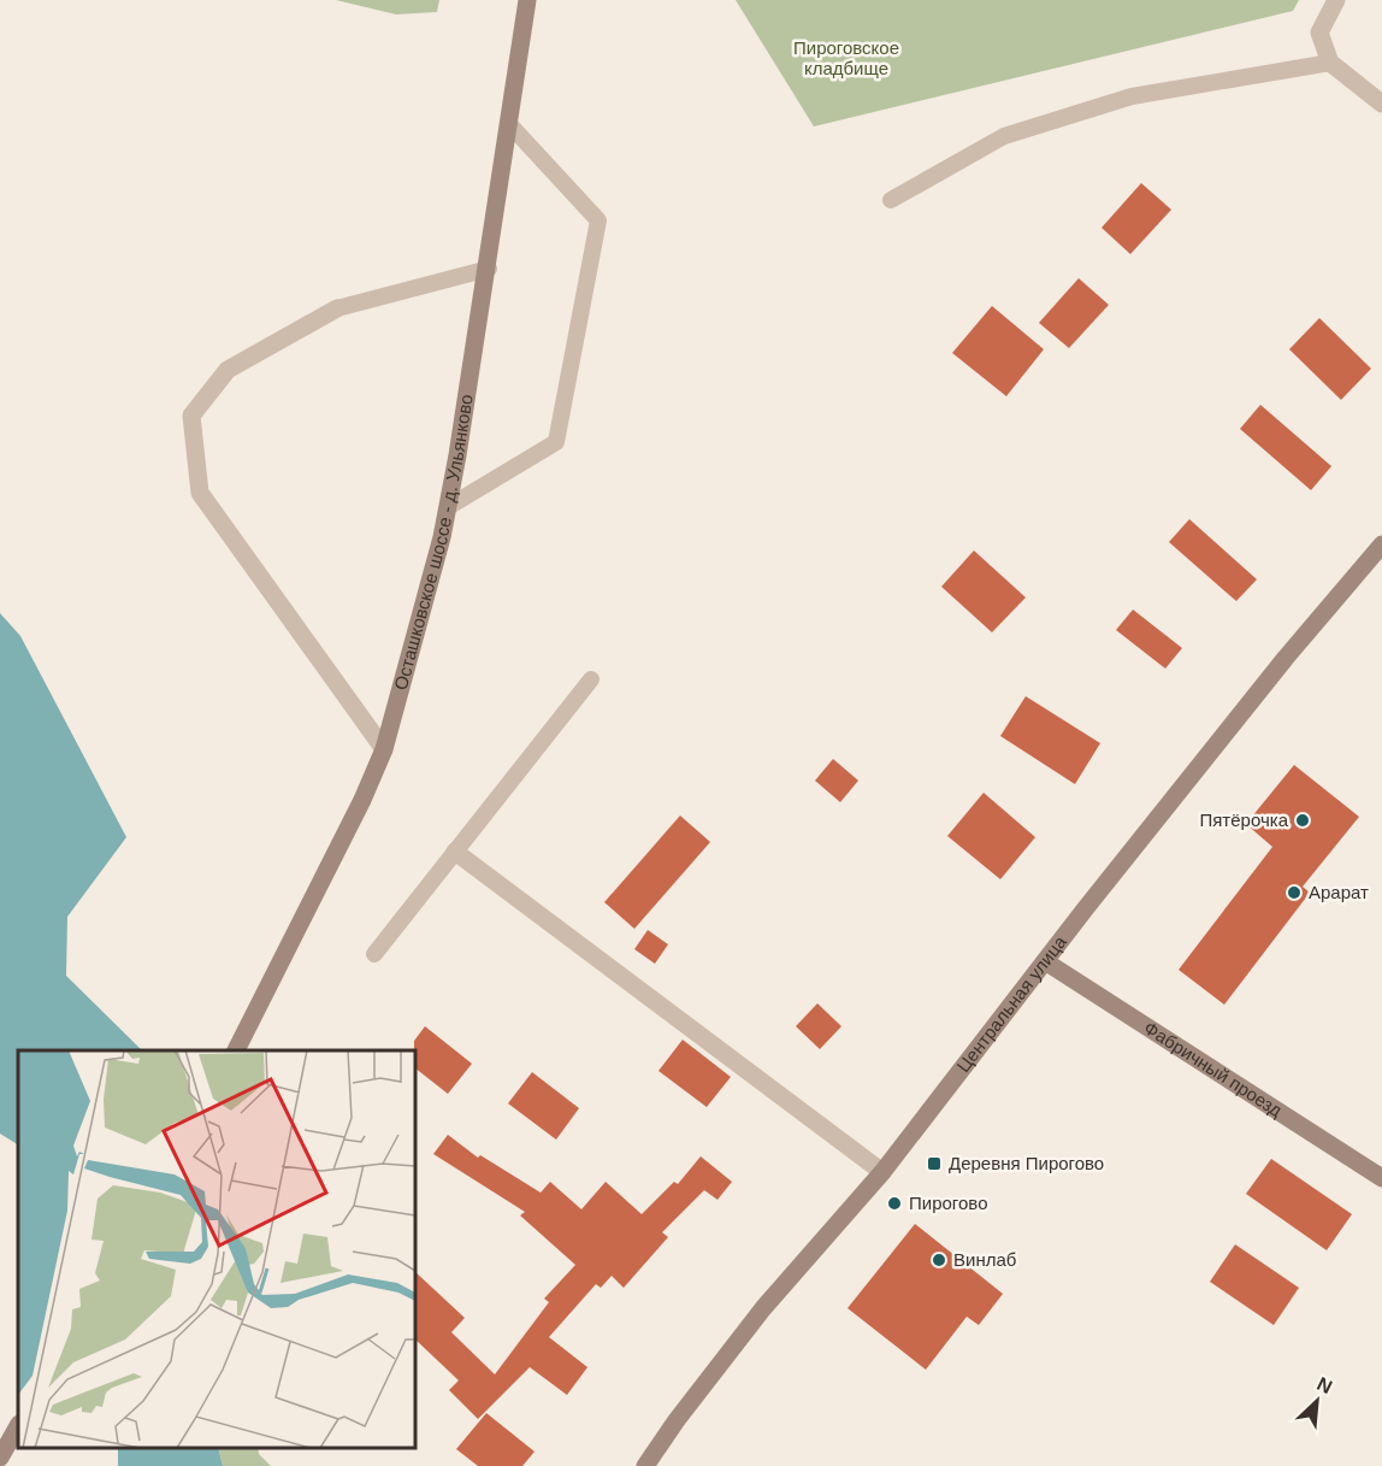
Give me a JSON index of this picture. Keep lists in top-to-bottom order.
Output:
{
  "streets": {
    "street": ["Осташковское шоссе - д. Ульянково", "Центральная улица", "Фабричный проезд"]
  },
  "crossings": [
    ["Центральная улица", "Фабричный проезд"]
  ],
  "parks": ["Пироговское кладбище"],
  "places": {
    "other": [
      "Пятёрочка",
      "Арарат",
      "Пирогово",
      "Винлаб"
    ],
    "transit": ["Деревня Пирогово"]
  },
  "north": "top right"
}
